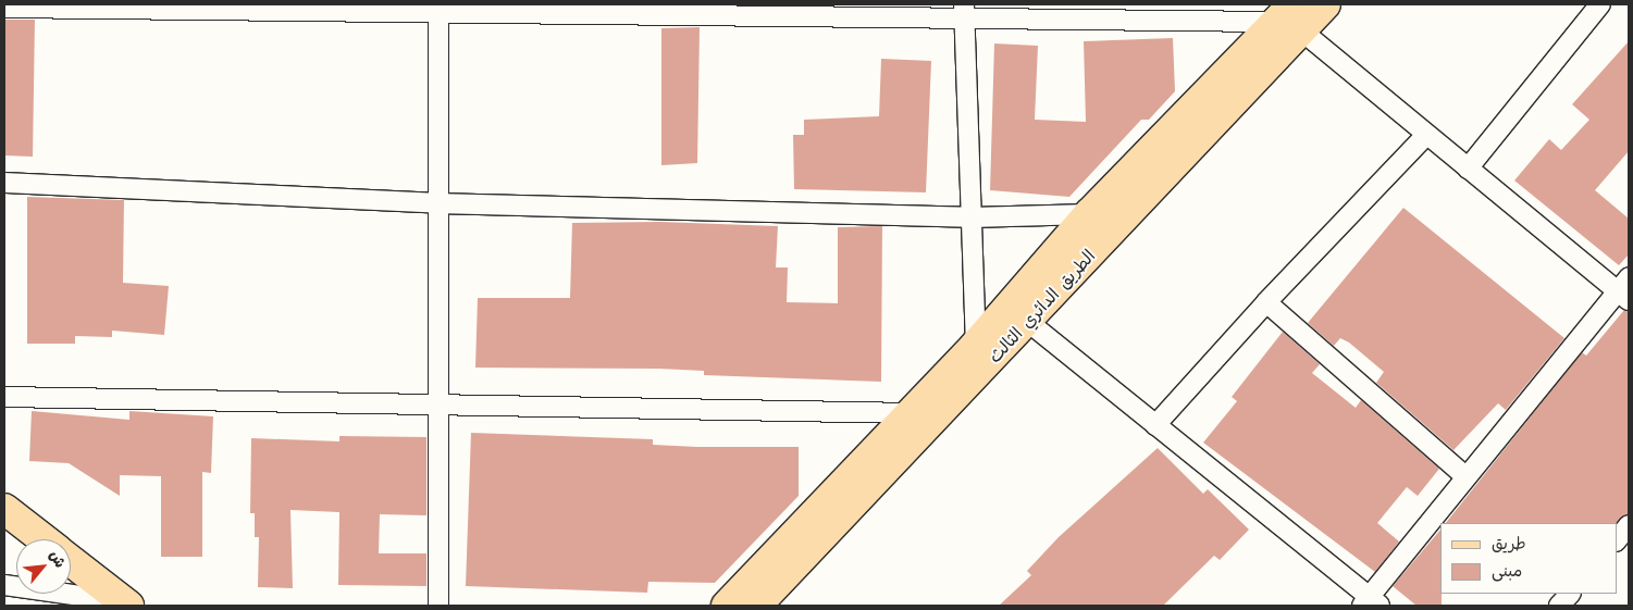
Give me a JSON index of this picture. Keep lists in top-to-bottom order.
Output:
{
  "streets": {
    "main road": ["الطريق الدائري الثالث"]
  },
  "legend": ["طريق", "مبنى"],
  "north": "top right"
}
